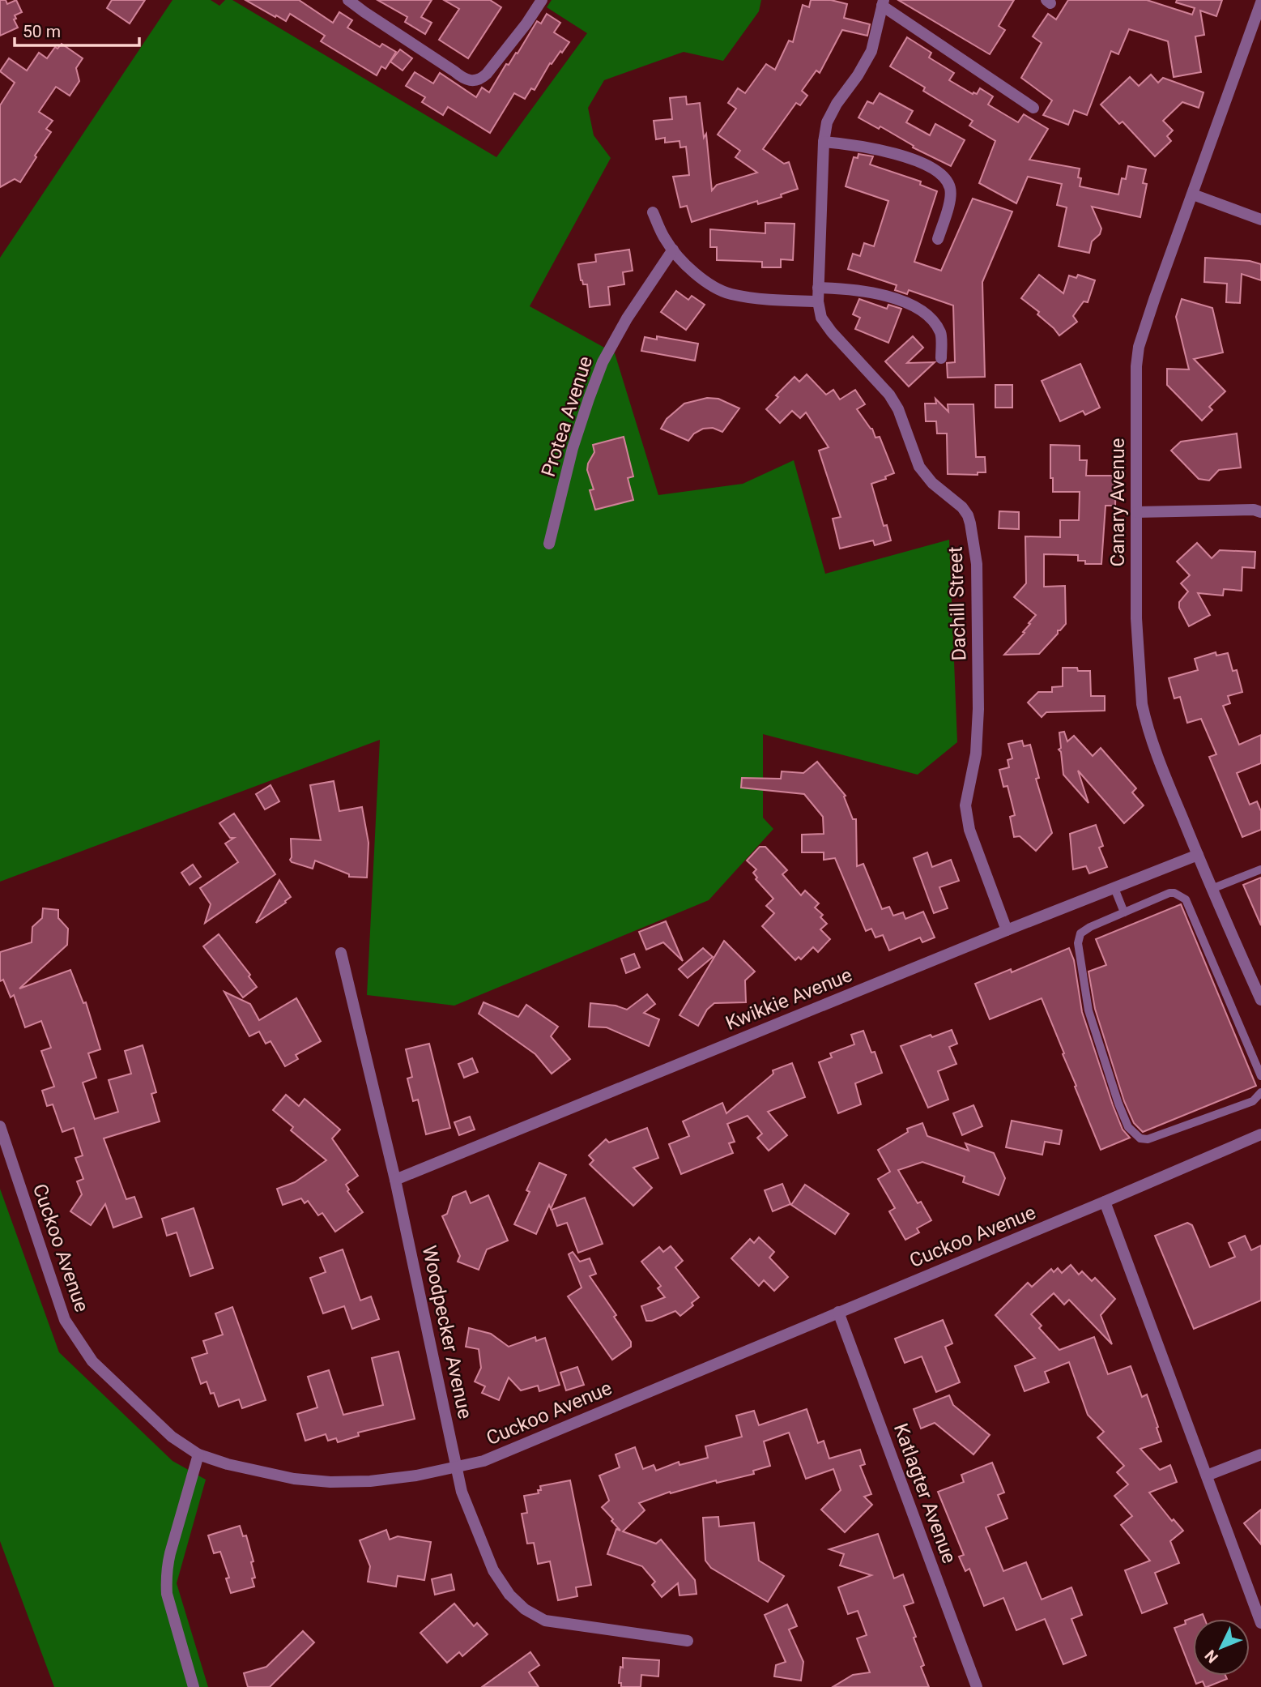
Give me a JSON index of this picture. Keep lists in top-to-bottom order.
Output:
{
  "streets": {
    "street": [
      "Protea Avenue",
      "Canary Avenue",
      "Dachill Street",
      "Kwikkie Avenue",
      "Cuckoo Avenue",
      "Woodpecker Avenue",
      "Katlagter Avenue"
    ]
  },
  "crossings": [
    ["Canary Avenue", "Kwikkie Avenue"],
    ["Dachill Street", "Kwikkie Avenue"],
    ["Kwikkie Avenue", "Woodpecker Avenue"],
    ["Cuckoo Avenue", "Woodpecker Avenue"],
    ["Cuckoo Avenue", "Katlagter Avenue"]
  ],
  "scale_bar": "50 m",
  "north": "bottom left"
}
